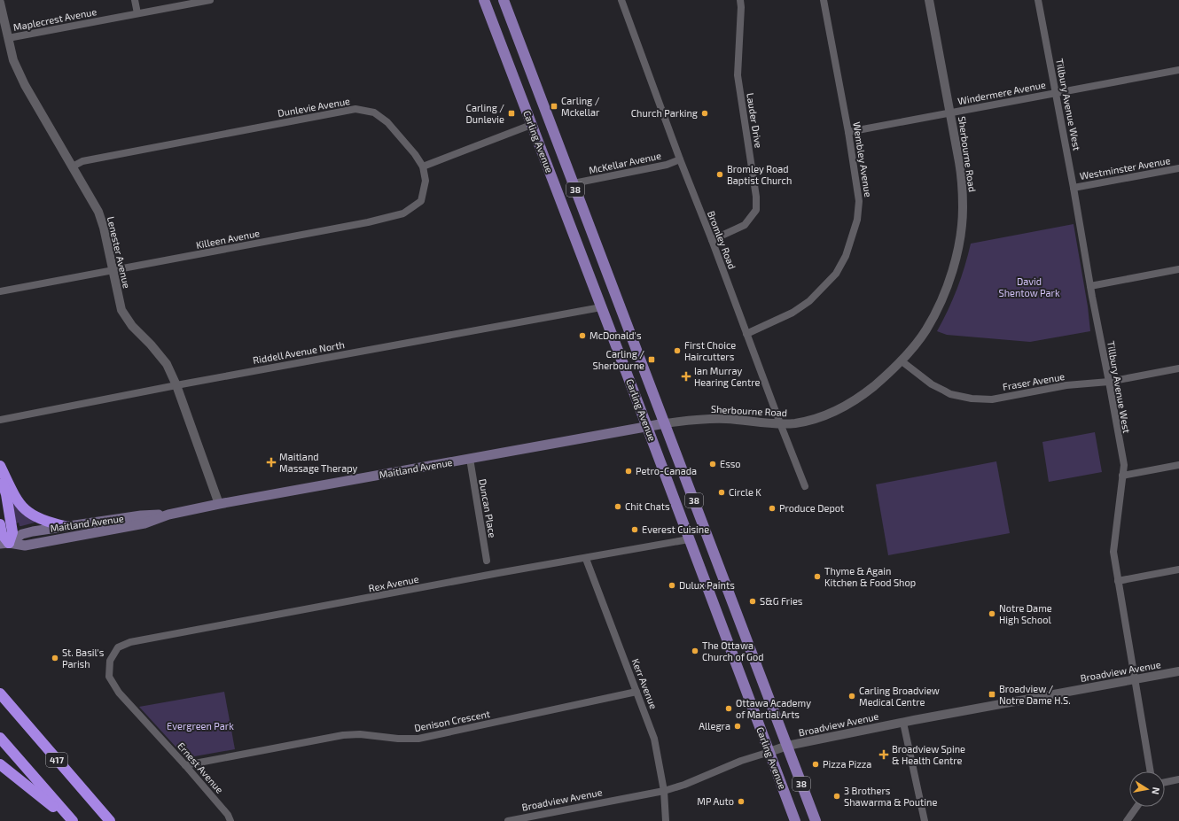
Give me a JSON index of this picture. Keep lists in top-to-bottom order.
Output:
{
  "streets": {
    "highway": ["417"],
    "main road": ["Carling Avenue", "38", "Maitland Avenue"],
    "street": [
      "Maplecrest Avenue",
      "Windermere Avenue",
      "Tillbury Avenue West",
      "Dunlevie Avenue",
      "Lauder Drive",
      "Sherbourne Road",
      "Wembley Avenue",
      "McKellar Avenue",
      "Westminster Avenue",
      "Killeen Avenue",
      "Bromley Road",
      "Lenester Avenue",
      "Riddell Avenue North",
      "Fraser Avenue",
      "Duncan Place",
      "Rex Avenue",
      "Broadview Avenue",
      "Kerr Avenue",
      "Denison Crescent",
      "Ernest Avenue"
    ]
  },
  "crossings": [
    ["Maplecrest Avenue", "Lenester Avenue"],
    ["Windermere Avenue", "Tillbury Avenue West"],
    ["Windermere Avenue", "Sherbourne Road"],
    ["Windermere Avenue", "Wembley Avenue"],
    ["Tillbury Avenue West", "Westminster Avenue"],
    ["Tillbury Avenue West", "Fraser Avenue"],
    ["Tillbury Avenue West", "Broadview Avenue"],
    ["Dunlevie Avenue", "Killeen Avenue"],
    ["Dunlevie Avenue", "Lenester Avenue"],
    ["Lauder Drive", "Bromley Road"],
    ["Carling Avenue", "Sherbourne Road"],
    ["Carling Avenue", "McKellar Avenue"],
    ["Carling Avenue", "Riddell Avenue North"],
    ["Carling Avenue", "Maitland Avenue"],
    ["Carling Avenue", "Rex Avenue"],
    ["Carling Avenue", "Broadview Avenue"],
    ["Sherbourne Road", "Bromley Road"],
    ["Sherbourne Road", "Fraser Avenue"],
    ["Sherbourne Road", "Maitland Avenue"],
    ["Wembley Avenue", "Bromley Road"],
    ["McKellar Avenue", "Bromley Road"],
    ["Killeen Avenue", "Lenester Avenue"],
    ["Lenester Avenue", "Riddell Avenue North"],
    ["Lenester Avenue", "Maitland Avenue"],
    ["Maitland Avenue", "Duncan Place"],
    ["Rex Avenue", "Kerr Avenue"],
    ["Rex Avenue", "Ernest Avenue"],
    ["Broadview Avenue", "Kerr Avenue"],
    ["Kerr Avenue", "Denison Crescent"],
    ["Denison Crescent", "Ernest Avenue"]
  ],
  "parks": ["David Shentow Park", "Evergreen Park"],
  "places": {
    "transit": [
      "Carling / Mckellar",
      "Carling / Dunlevie",
      "Carling / Sherbourne",
      "Broadview / Notre Dame H.S."
    ],
    "other": [
      "Church Parking",
      "Bromley Road Baptist Church",
      "McDonald's",
      "First Choice Haircutters",
      "Esso",
      "Petro-Canada",
      "Circle K",
      "Chit Chats",
      "Produce Depot",
      "Everest Cuisine",
      "Thyme & Again Kitchen & Food Shop",
      "Dulux Paints",
      "S&G Fries",
      "Notre Dame High School",
      "The Ottawa Church of God",
      "St. Basil's Parish",
      "Carling Broadview Medical Centre",
      "Ottawa Academy of Martial Arts",
      "Allegra",
      "Pizza Pizza",
      "3 Brothers Shawarma & Poutine",
      "MP Auto"
    ],
    "health": ["Ian Murray Hearing Centre", "Maitland Massage Therapy", "Broadview Spine & Health Centre"]
  },
  "north": "right"
}
